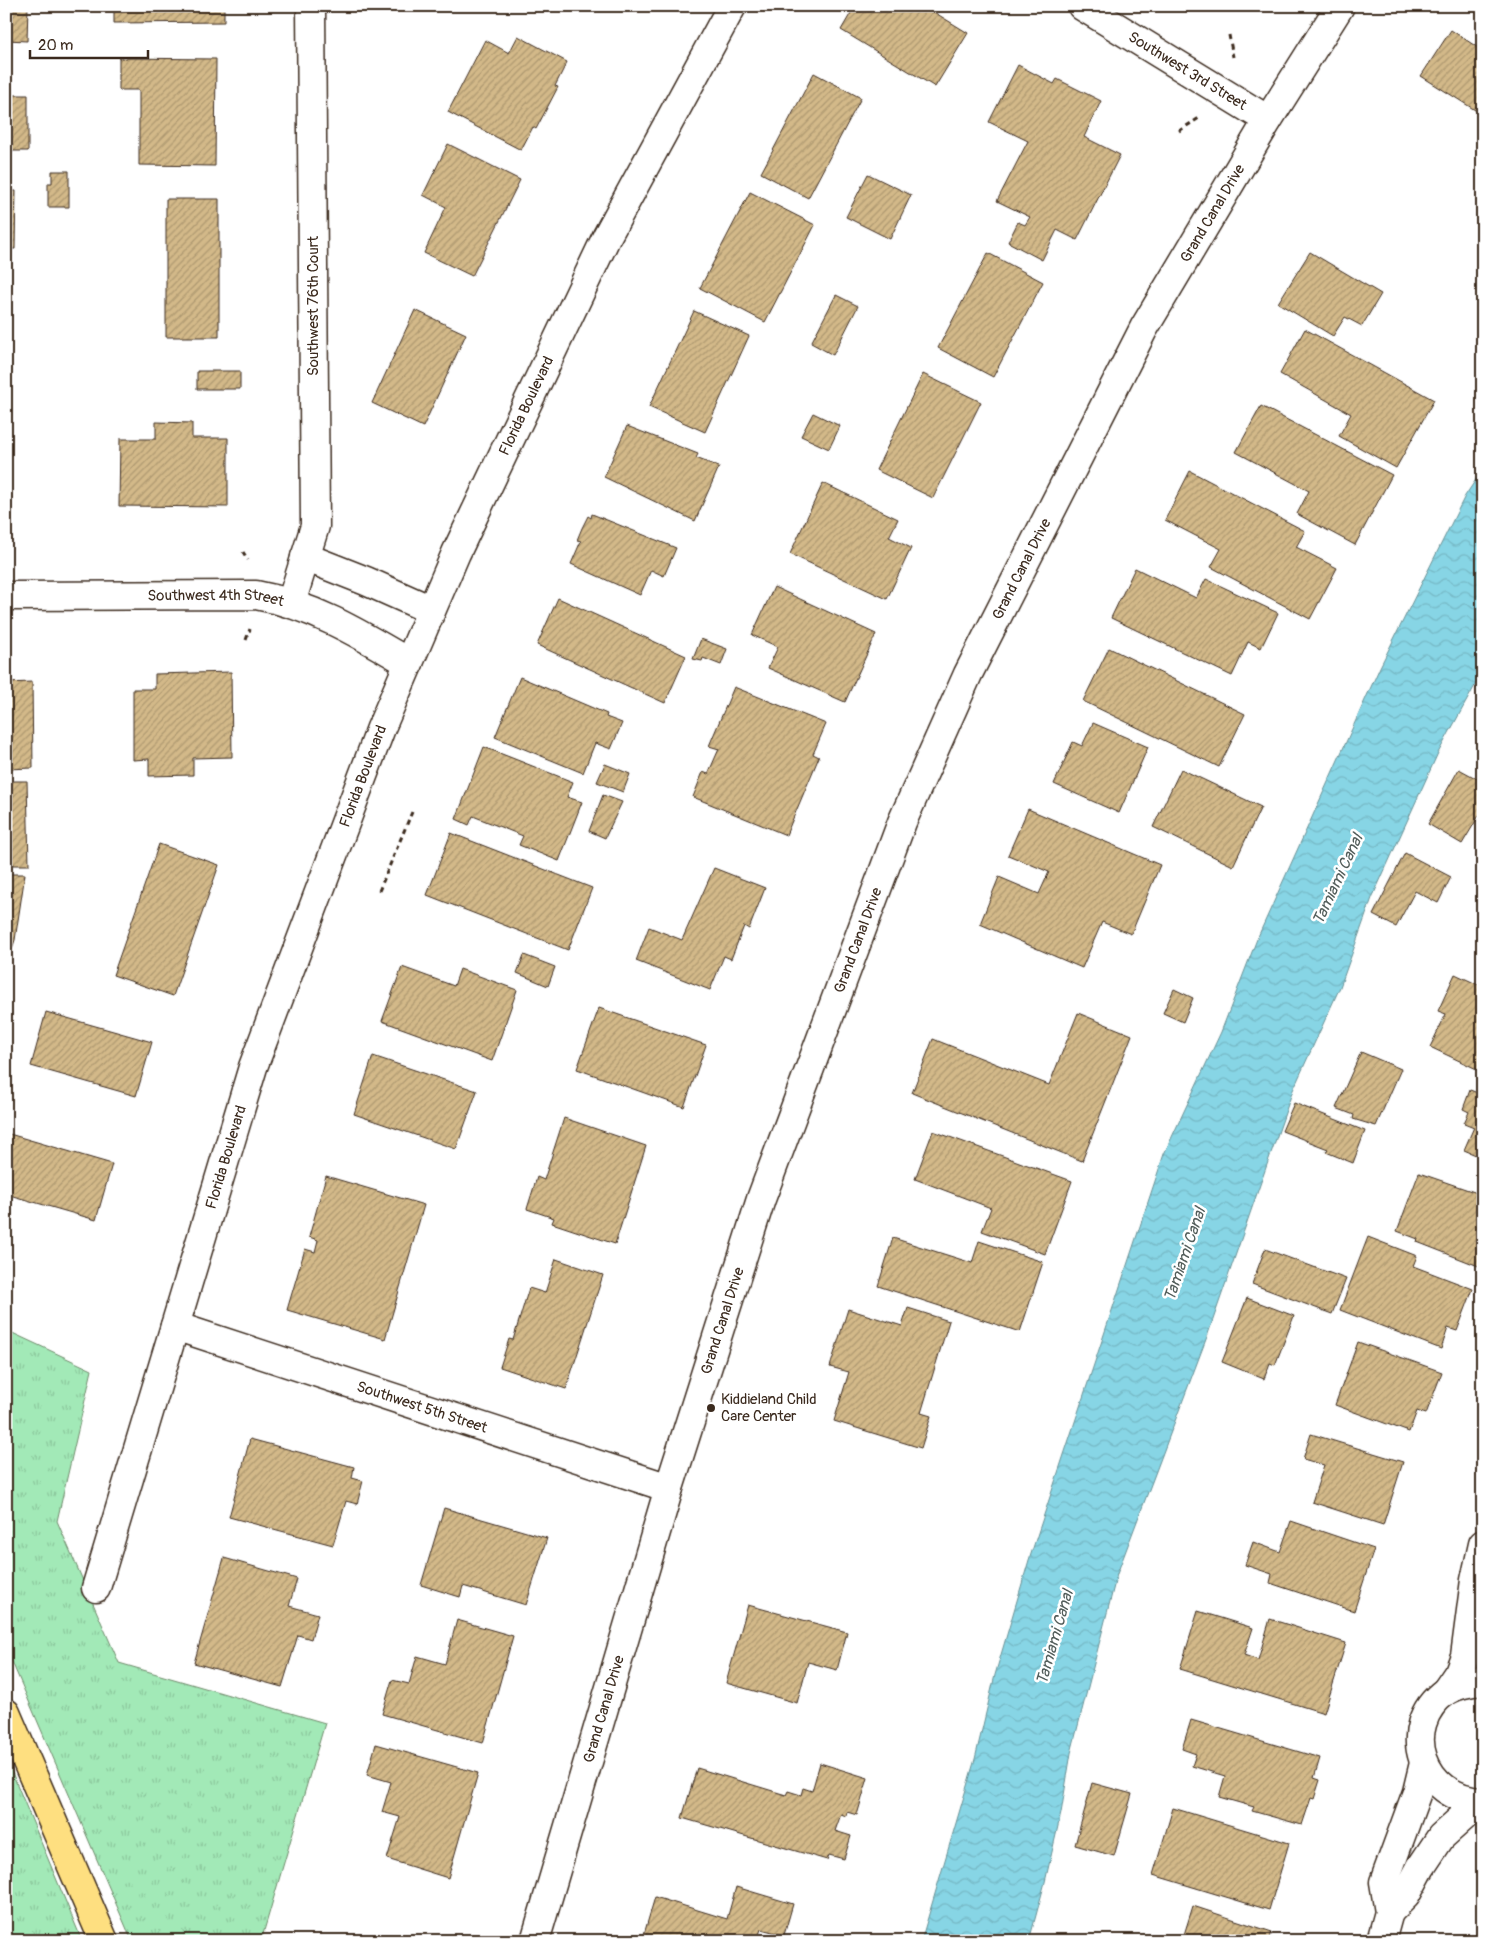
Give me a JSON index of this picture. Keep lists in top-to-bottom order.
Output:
{
  "streets": {
    "street": [
      "Southwest 3rd Street",
      "Grand Canal Drive",
      "Southwest 76th Court",
      "Florida Boulevard",
      "Southwest 4th Street",
      "Southwest 5th Street"
    ]
  },
  "crossings": [
    ["Southwest 3rd Street", "Grand Canal Drive"],
    ["Grand Canal Drive", "Southwest 5th Street"],
    ["Southwest 76th Court", "Southwest 4th Street"],
    ["Florida Boulevard", "Southwest 4th Street"],
    ["Florida Boulevard", "Southwest 5th Street"]
  ],
  "water": ["Tamiami Canal"],
  "places": ["Kiddieland Child Care Center"],
  "scale_bar": "20 m"
}
